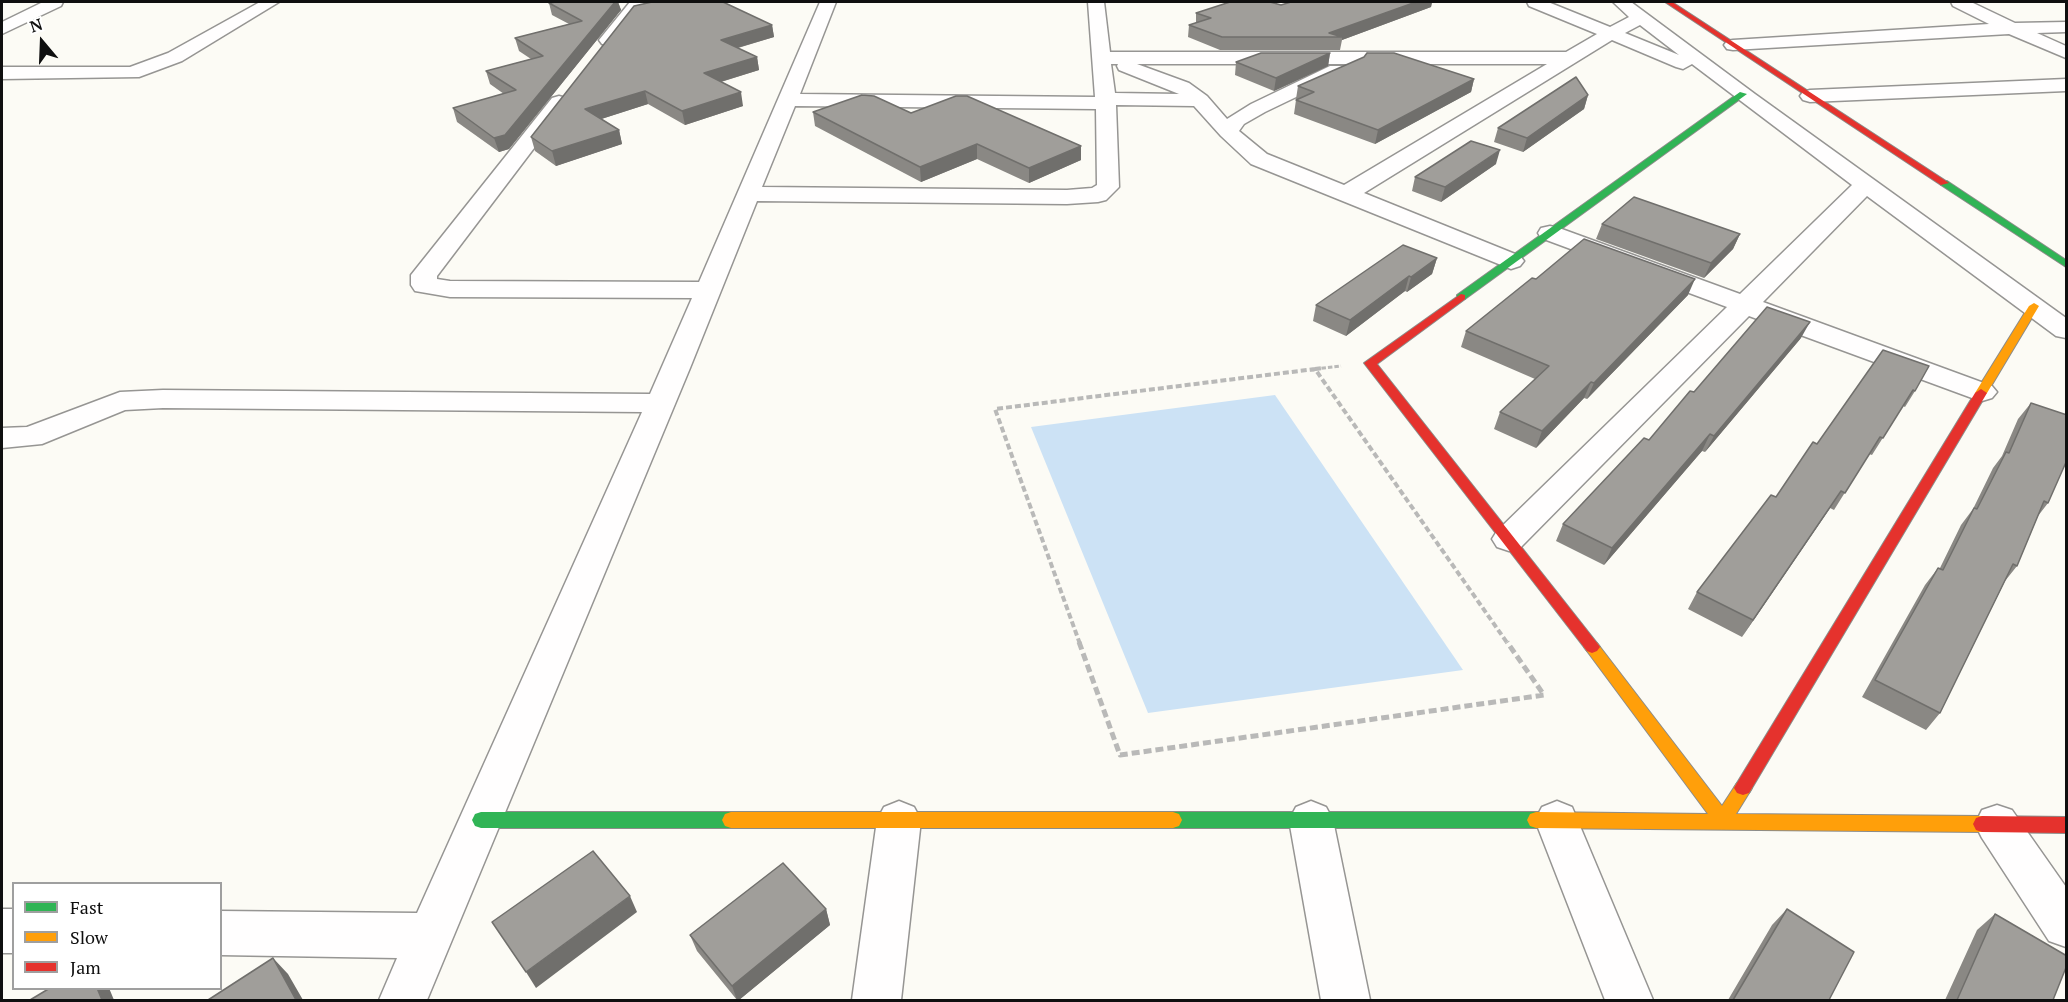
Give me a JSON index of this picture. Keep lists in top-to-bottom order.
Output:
{
  "legend": ["Fast", "Slow", "Jam"],
  "north": "top"
}
